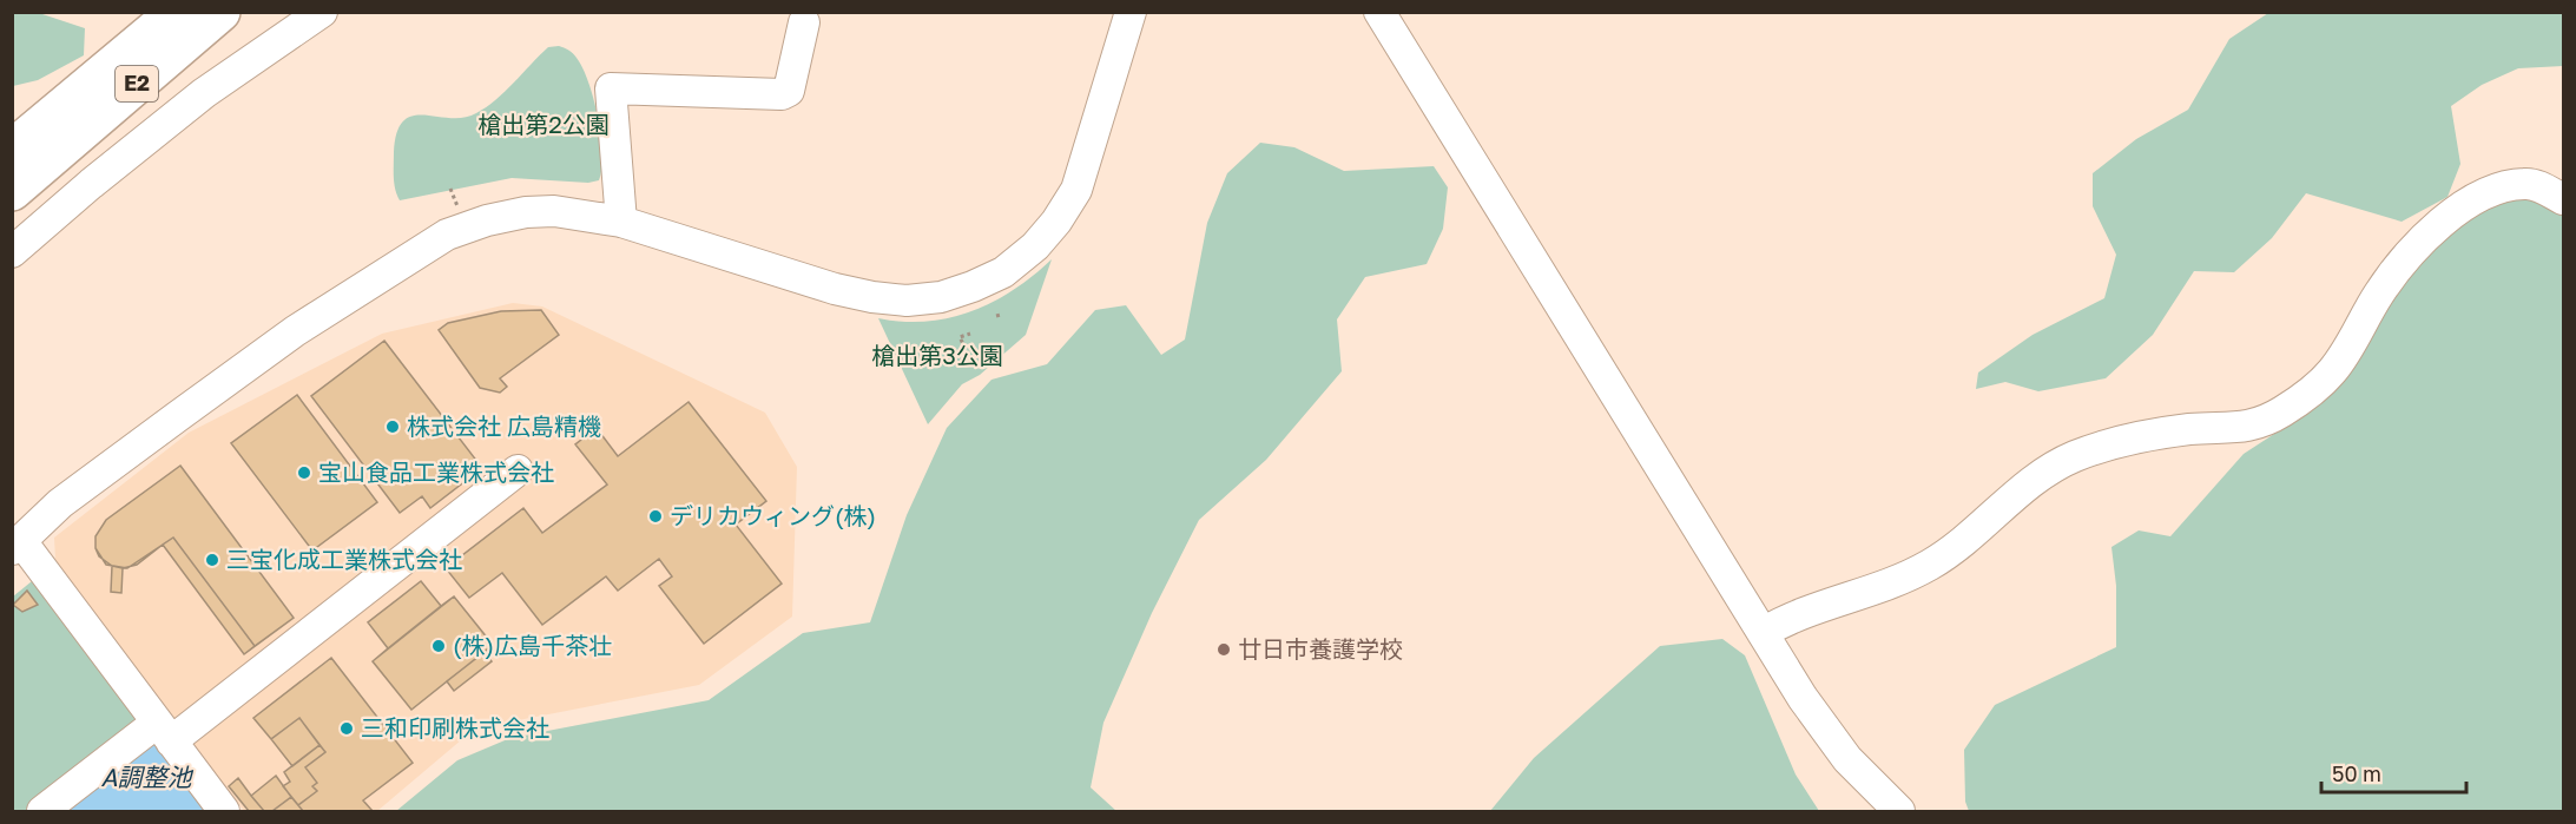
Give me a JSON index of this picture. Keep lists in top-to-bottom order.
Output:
{
  "streets": {
    "highway": ["E2"]
  },
  "water": ["A調整池"],
  "parks": ["槍出第2公園", "槍出第3公園"],
  "places": [
    "株式会社 広島精機",
    "宝山食品工業株式会社",
    "デリカウィング(株)",
    "三宝化成工業株式会社",
    "(株)広島千茶壮",
    "廿日市養護学校",
    "三和印刷株式会社"
  ],
  "scale_bar": "50 m"
}
